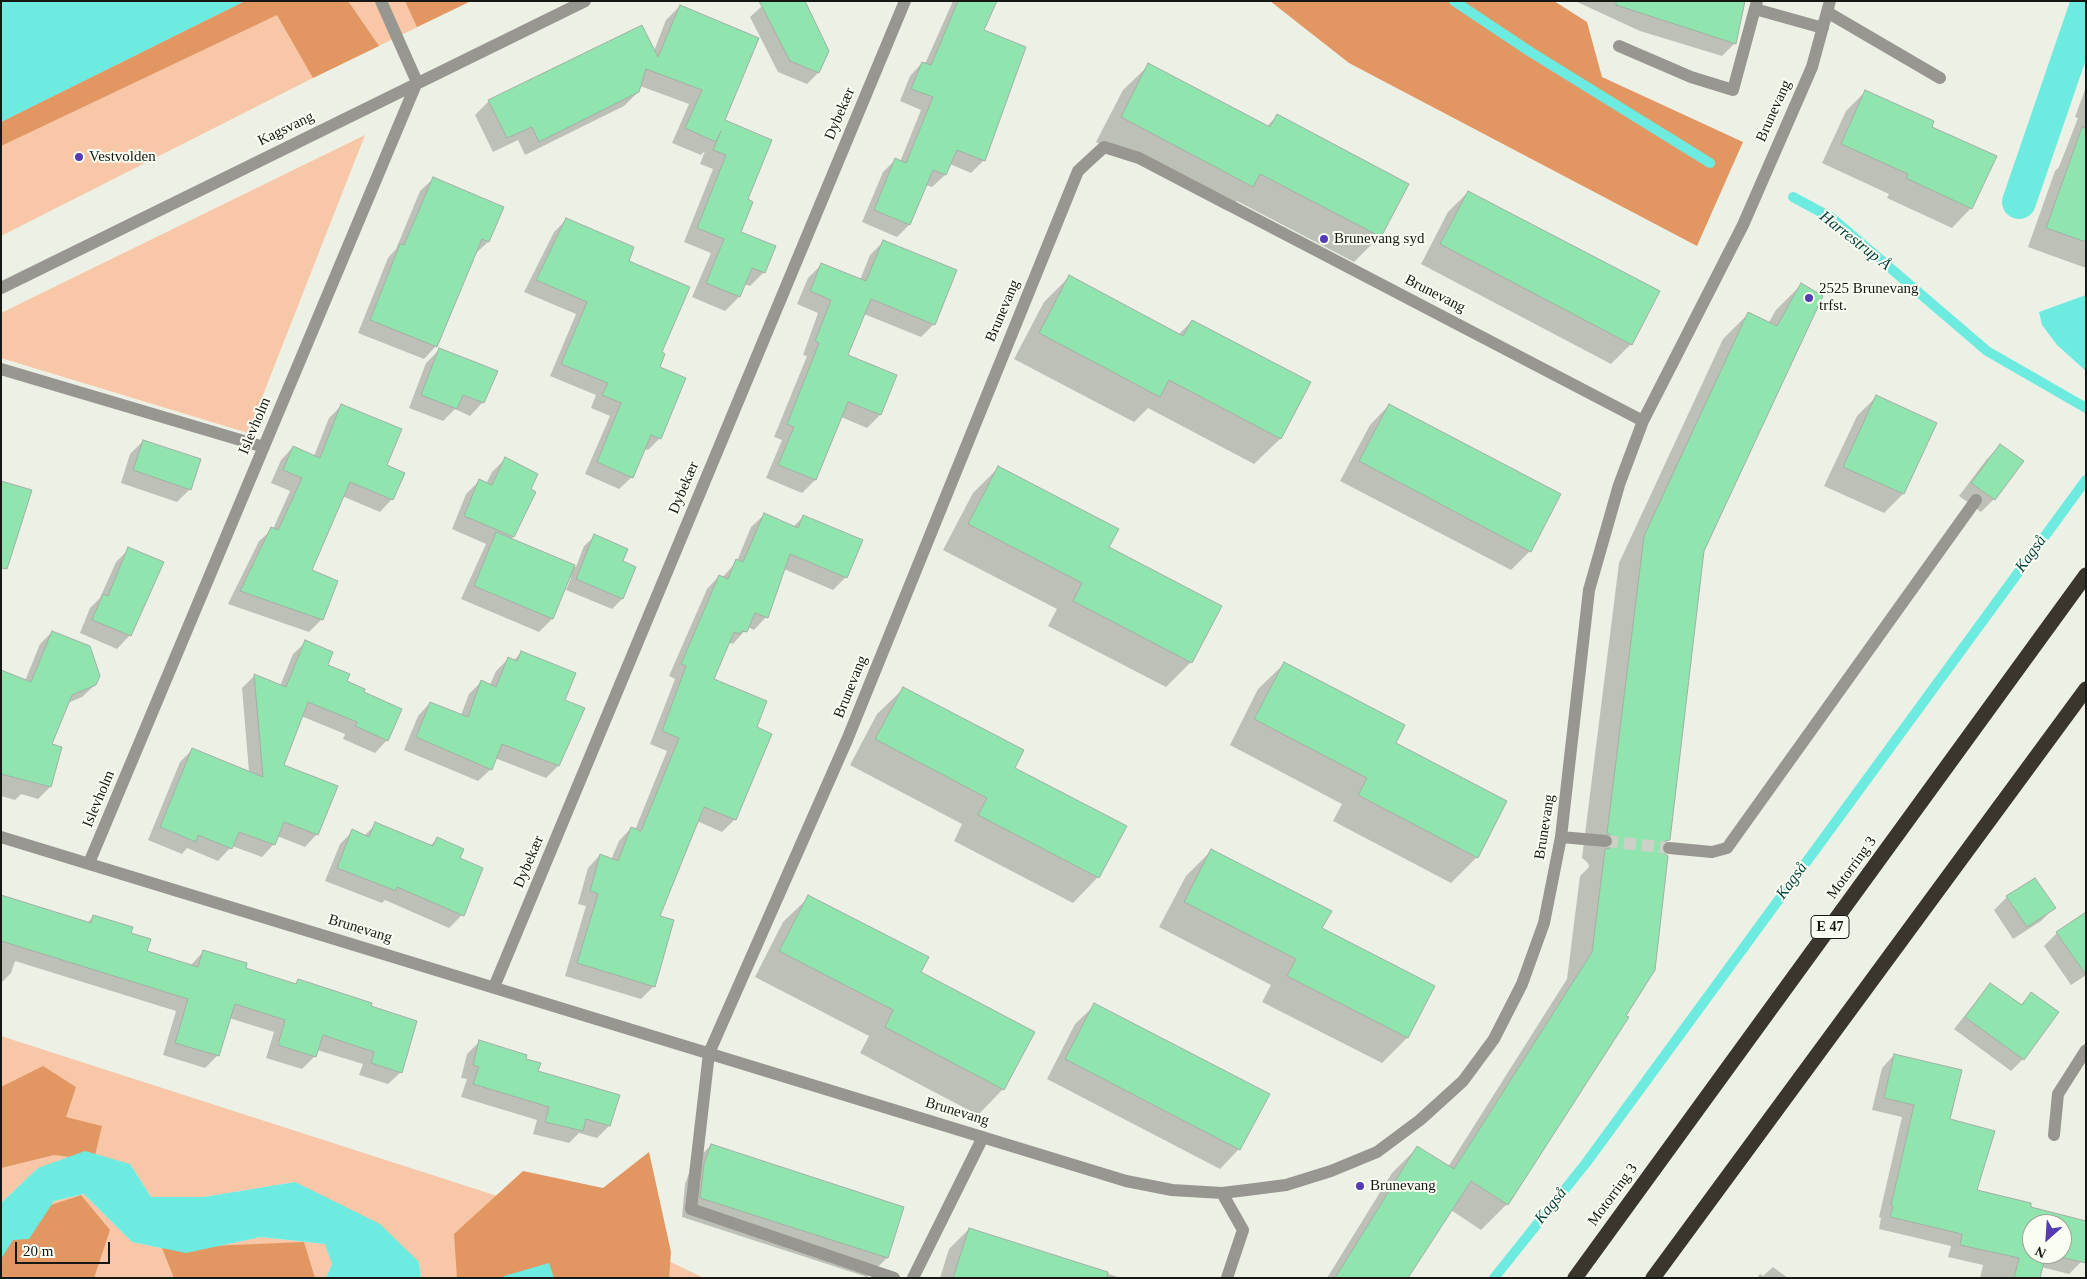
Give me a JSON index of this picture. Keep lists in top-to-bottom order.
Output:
{
  "streets": {
    "highway": ["Motorring 3", "E 47"],
    "street": [
      "Brunevang",
      "Dybekær",
      "Kagsvang",
      "Islevholm"
    ]
  },
  "crossings": [
    ["Brunevang", "Dybekær"],
    ["Brunevang", "Islevholm"],
    ["Kagsvang", "Islevholm"]
  ],
  "water": ["Harrestrup Å", "Kagså"],
  "places": [
    "Vestvolden",
    "Brunevang syd",
    "2525 Brunevang trfst.",
    "Brunevang"
  ],
  "scale_bar": "20 m",
  "north": "bottom left"
}
